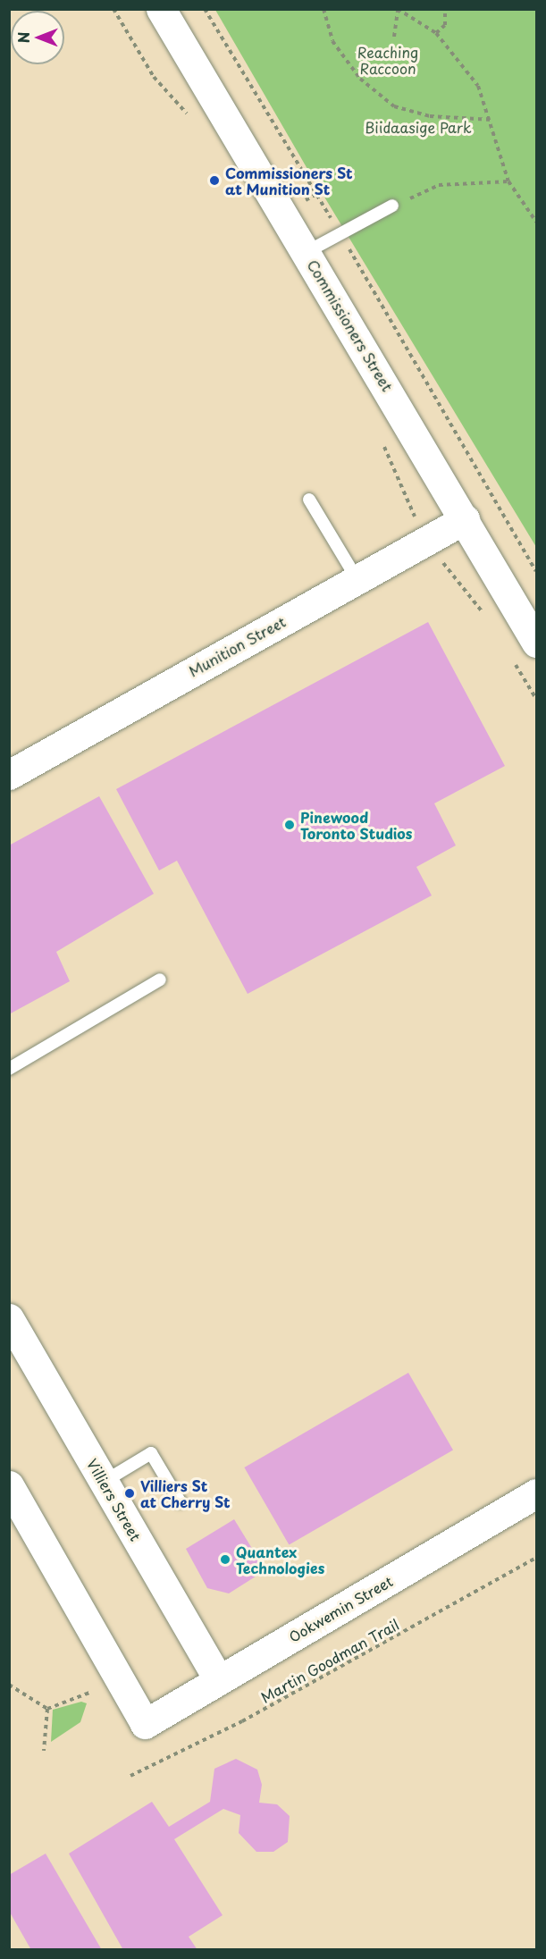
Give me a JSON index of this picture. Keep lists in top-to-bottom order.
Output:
{
  "streets": {
    "street": [
      "Commissioners Street",
      "Munition Street",
      "Villiers Street",
      "Ookwemin Street"
    ],
    "path": ["Martin Goodman Trail"]
  },
  "crossings": [
    ["Commissioners Street", "Munition Street"],
    ["Villiers Street", "Ookwemin Street"]
  ],
  "parks": ["Reaching Raccoon", "Biidaasige Park"],
  "places": [
    "Commissioners St at Munition St",
    "Pinewood Toronto Studios",
    "Villiers St at Cherry St",
    "Quantex Technologies"
  ],
  "north": "left"
}
